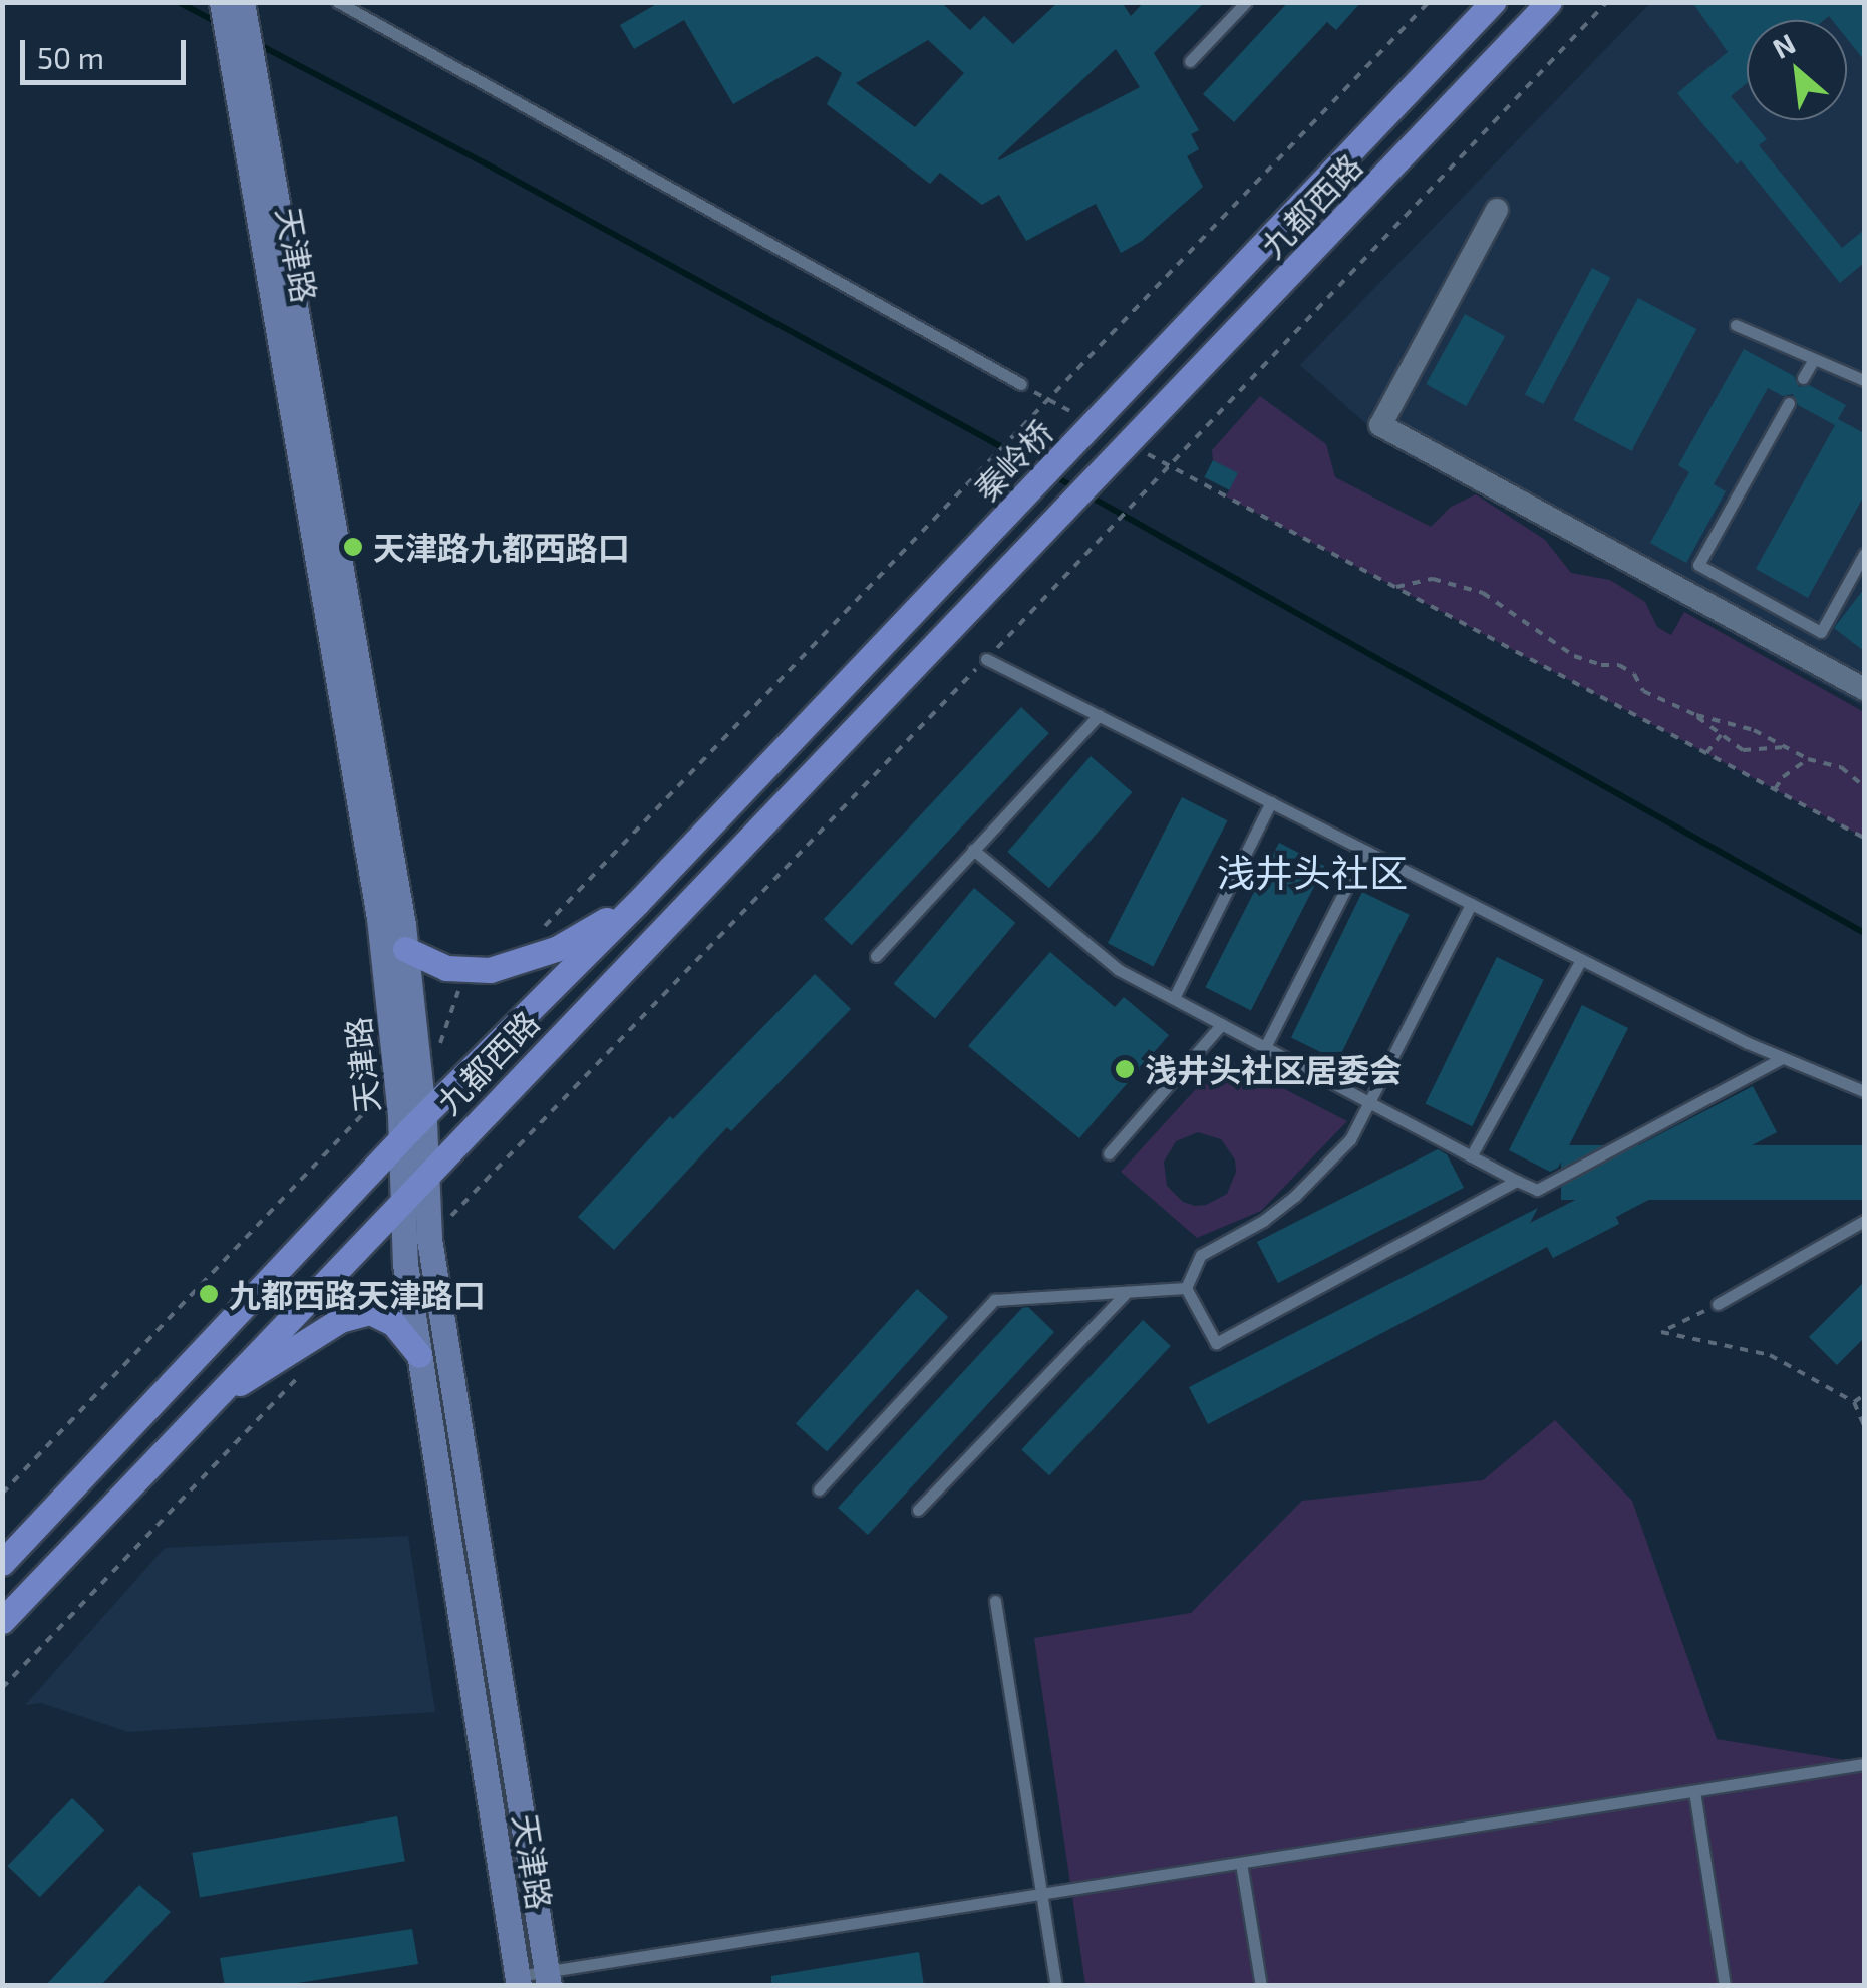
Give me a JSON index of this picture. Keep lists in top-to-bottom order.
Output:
{
  "streets": {
    "main road": ["九都西路", "天津路", "秦岭桥"]
  },
  "crossings": [
    ["九都西路", "天津路"],
    ["九都西路", "秦岭桥"]
  ],
  "districts": ["浅井头社区"],
  "places": ["天津路九都西路口", "浅井头社区居委会", "九都西路天津路口"],
  "scale_bar": "50 m",
  "north": "top left"
}
